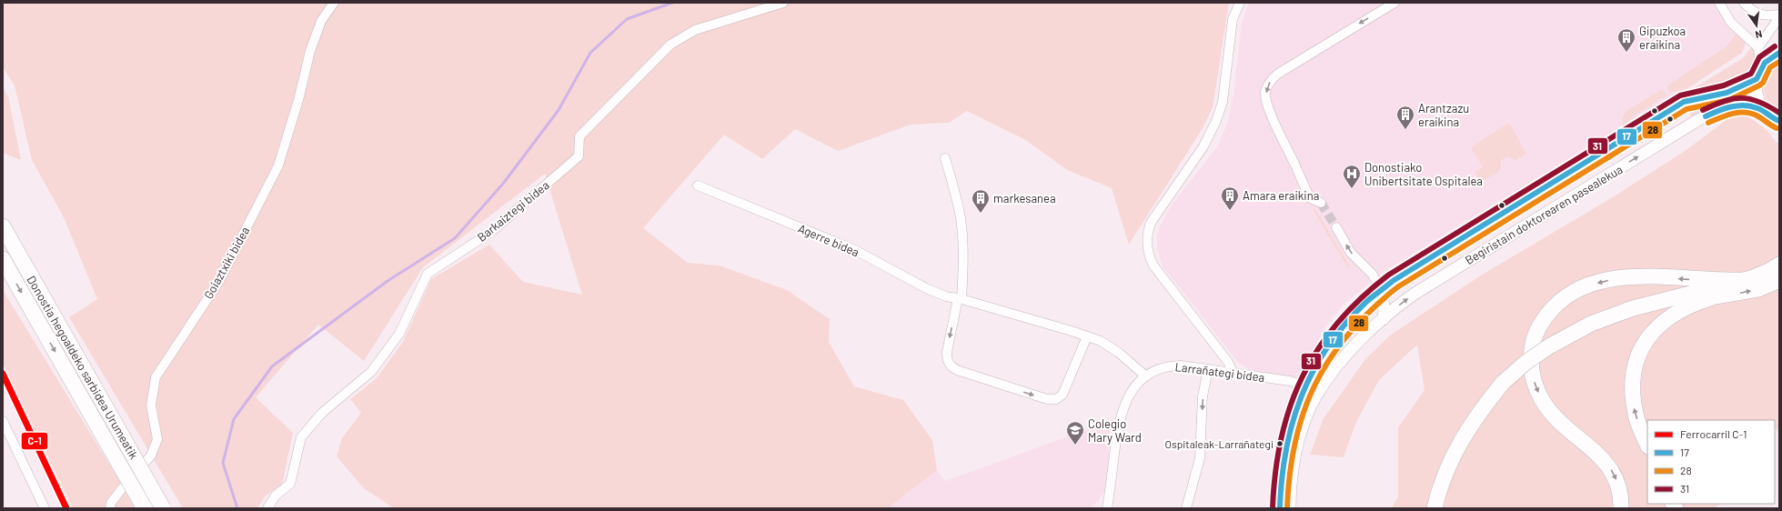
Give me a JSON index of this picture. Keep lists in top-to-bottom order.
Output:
{
  "streets": {
    "highway": ["Donostia hegoaldeko sarbidea Urumeatik"],
    "main road": ["Begiristain doktorearen pasealekua"],
    "street": [
      "Barkaiztegi bidea",
      "Agerre bidea",
      "Goiaztxiki bidea",
      "Larrañategi bidea"
    ]
  },
  "crossings": [
    ["Begiristain doktorearen pasealekua", "Larrañategi bidea"],
    ["Agerre bidea", "Larrañategi bidea"]
  ],
  "places": {
    "building": [
      "Gipuzkoa eraikina",
      "Arantzazu eraikina",
      "Amara eraikina",
      "markesanea"
    ],
    "hospital": ["Donostiako Unibertsitate Ospitalea"],
    "other": ["Ospitaleak-Larrañategi"],
    "school or university": ["Colegio Mary Ward"]
  },
  "lines": [
    "transit line 31",
    "transit line 17",
    "transit line 28",
    "rail line C-1"
  ],
  "legend": [
    "Ferrocarril C-1",
    "17",
    "28",
    "31"
  ],
  "north": "bottom"
}
